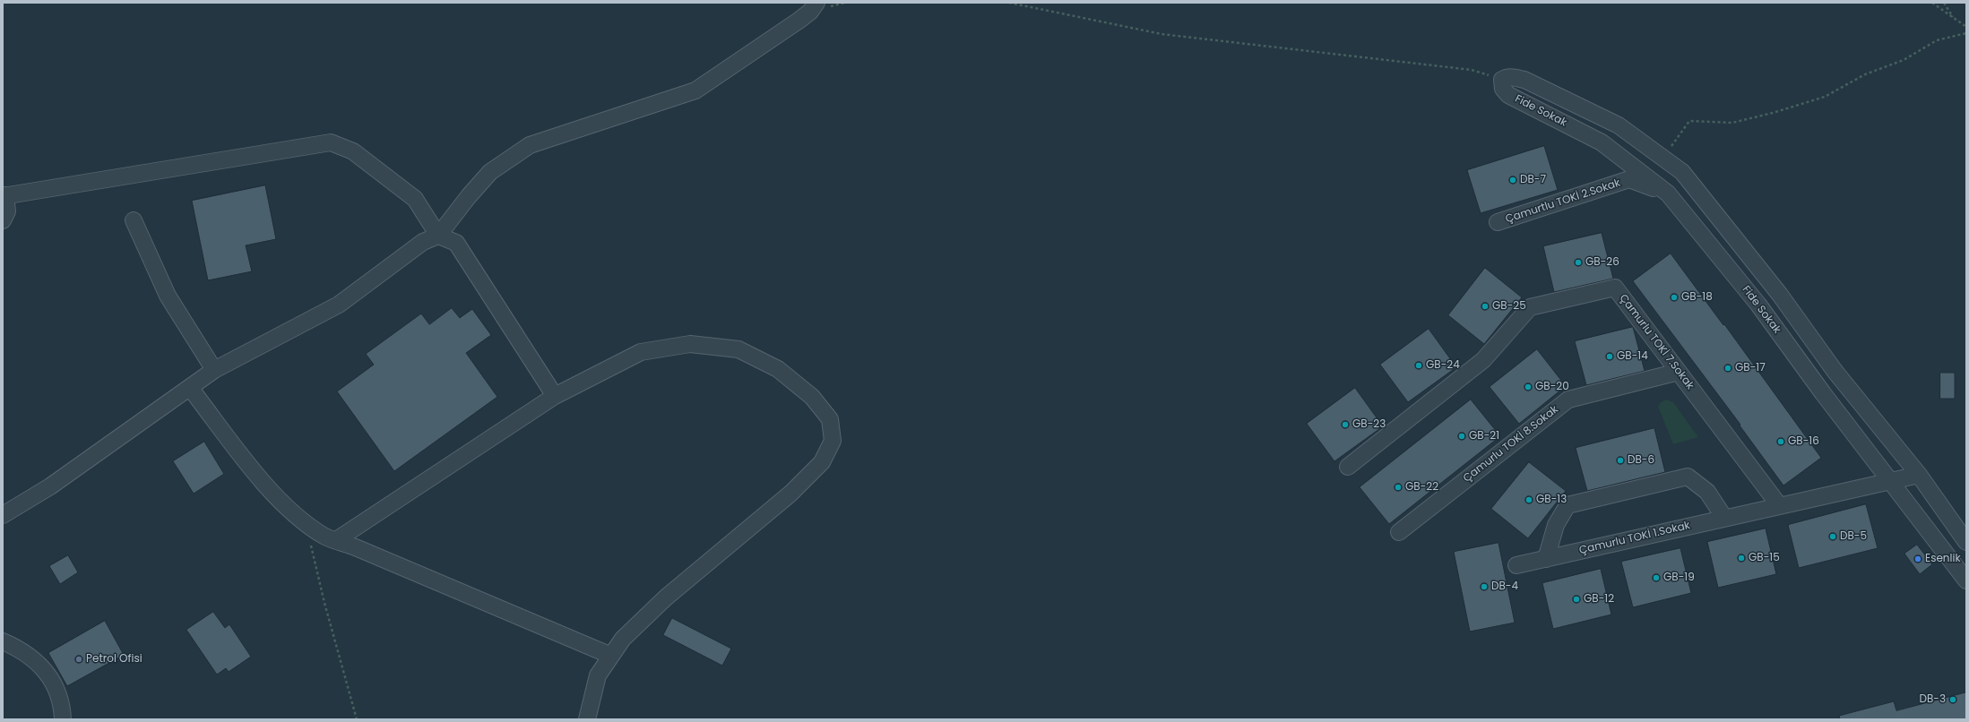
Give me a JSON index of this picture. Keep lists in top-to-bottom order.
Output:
{
  "streets": {
    "street": [
      "Fide Sokak",
      "Çamurtlu TOKİ 2.Sokak",
      "Çamurlu TOKİ 7.Sokak",
      "Çamurlu TOKİ 8.Sokak",
      "Çamurlu TOKİ 1.Sokak"
    ]
  },
  "crossings": [
    ["Fide Sokak", "Çamurtlu TOKİ 2.Sokak"],
    ["Fide Sokak", "Çamurlu TOKİ 1.Sokak"],
    ["Çamurlu TOKİ 7.Sokak", "Çamurlu TOKİ 8.Sokak"],
    ["Çamurlu TOKİ 7.Sokak", "Çamurlu TOKİ 1.Sokak"]
  ],
  "places": [
    "DB-7",
    "GB-26",
    "GB-18",
    "GB-25",
    "GB-14",
    "GB-24",
    "GB-17",
    "GB-20",
    "GB-23",
    "GB-21",
    "GB-16",
    "DB-6",
    "GB-22",
    "GB-13",
    "DB-5",
    "GB-15",
    "Esenlik",
    "GB-19",
    "DB-4",
    "GB-12",
    "Petrol Ofisi",
    "DB-3"
  ]
}
